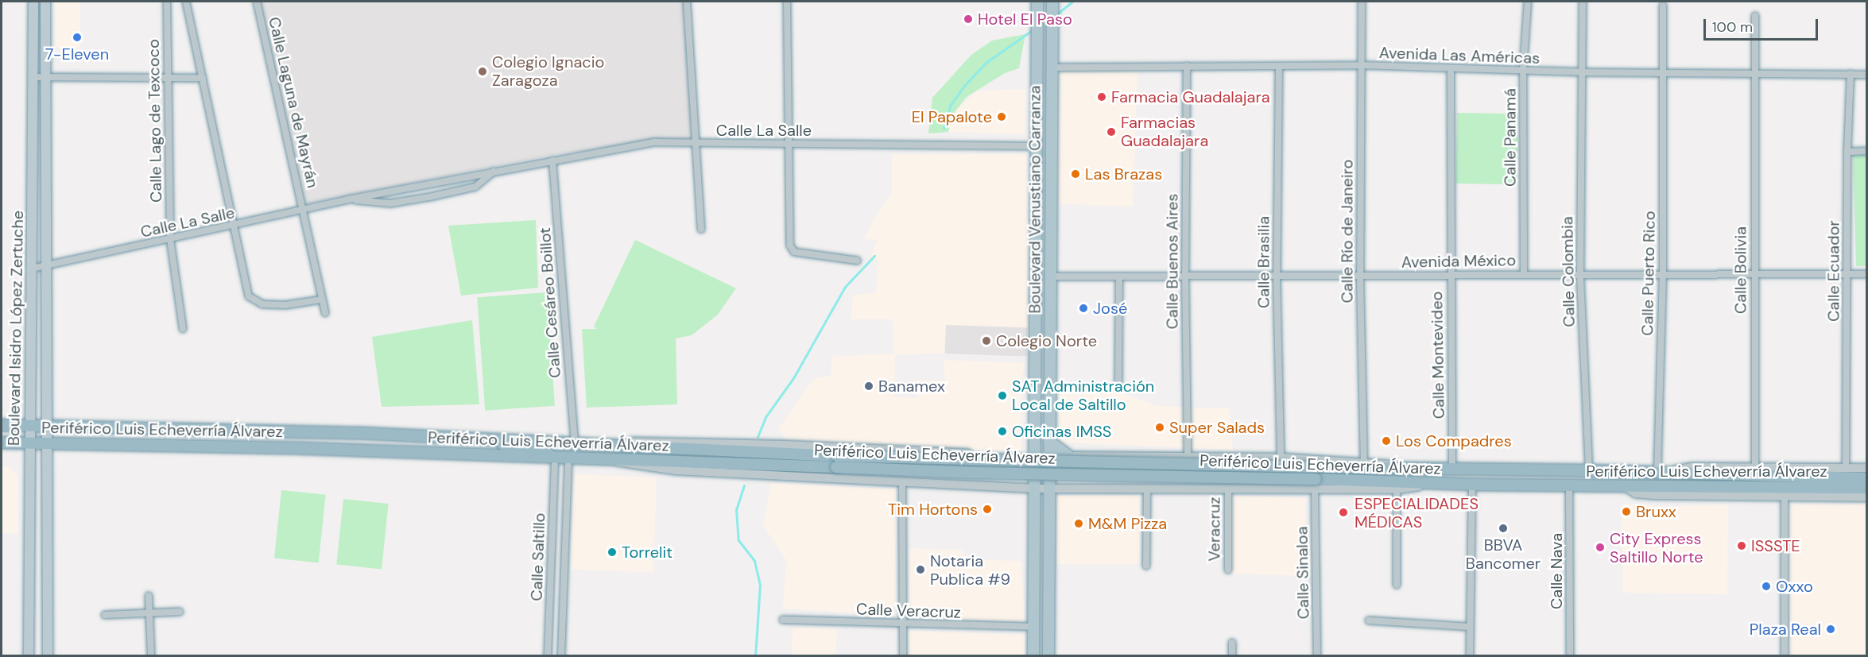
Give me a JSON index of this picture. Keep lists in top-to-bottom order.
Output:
{
  "streets": {
    "highway": ["Periférico Luis Echeverría Álvarez"],
    "main road": ["Boulevard Venustiano Carranza", "Boulevard Isidro López Zertuche"],
    "street": [
      "Avenida Las Américas",
      "Calle Laguna de Mayrán",
      "Calle Lago de Texcoco",
      "Calle La Salle",
      "Calle Panamá",
      "Calle Río de Janeiro",
      "Calle Buenos Aires",
      "Avenida México",
      "Calle Brasilia",
      "Calle Bolivia",
      "Calle Ecuador",
      "Calle Colombia",
      "Calle Puerto Rico",
      "Calle Cesáreo Boillot",
      "Calle Montevideo",
      "Veracruz",
      "Calle Saltillo",
      "Calle Nava",
      "Calle Sinaloa",
      "Calle Veracruz"
    ]
  },
  "crossings": [
    ["Avenida Las Américas", "Calle Panamá"],
    ["Avenida Las Américas", "Boulevard Venustiano Carranza"],
    ["Avenida Las Américas", "Calle Río de Janeiro"],
    ["Avenida Las Américas", "Calle Buenos Aires"],
    ["Avenida Las Américas", "Calle Brasilia"],
    ["Avenida Las Américas", "Calle Bolivia"],
    ["Avenida Las Américas", "Calle Ecuador"],
    ["Avenida Las Américas", "Calle Colombia"],
    ["Avenida Las Américas", "Calle Puerto Rico"],
    ["Avenida Las Américas", "Calle Montevideo"],
    ["Calle Laguna de Mayrán", "Calle La Salle"],
    ["Calle Lago de Texcoco", "Calle La Salle"],
    ["Calle La Salle", "Boulevard Venustiano Carranza"],
    ["Calle La Salle", "Calle Cesáreo Boillot"],
    ["Calle La Salle", "Boulevard Isidro López Zertuche"],
    ["Calle Panamá", "Avenida México"],
    ["Boulevard Venustiano Carranza", "Avenida México"],
    ["Boulevard Venustiano Carranza", "Periférico Luis Echeverría Álvarez"],
    ["Boulevard Venustiano Carranza", "Calle Veracruz"],
    ["Calle Río de Janeiro", "Avenida México"],
    ["Calle Río de Janeiro", "Periférico Luis Echeverría Álvarez"],
    ["Calle Buenos Aires", "Avenida México"],
    ["Calle Buenos Aires", "Periférico Luis Echeverría Álvarez"],
    ["Avenida México", "Calle Brasilia"],
    ["Avenida México", "Calle Bolivia"],
    ["Avenida México", "Calle Ecuador"],
    ["Avenida México", "Calle Colombia"],
    ["Avenida México", "Calle Puerto Rico"],
    ["Avenida México", "Calle Montevideo"],
    ["Calle Brasilia", "Periférico Luis Echeverría Álvarez"],
    ["Calle Colombia", "Periférico Luis Echeverría Álvarez"],
    ["Calle Puerto Rico", "Periférico Luis Echeverría Álvarez"],
    ["Calle Cesáreo Boillot", "Periférico Luis Echeverría Álvarez"],
    ["Boulevard Isidro López Zertuche", "Periférico Luis Echeverría Álvarez"],
    ["Calle Montevideo", "Periférico Luis Echeverría Álvarez"],
    ["Periférico Luis Echeverría Álvarez", "Calle Saltillo"],
    ["Periférico Luis Echeverría Álvarez", "Calle Nava"],
    ["Periférico Luis Echeverría Álvarez", "Calle Sinaloa"]
  ],
  "places": [
    "Hotel El Paso",
    "7-Eleven",
    "Colegio Ignacio Zaragoza",
    "Farmacia Guadalajara",
    "El Papalote",
    "Farmacias Guadalajara",
    "Las Brazas",
    "José",
    "Colegio Norte",
    "Banamex",
    "SAT Administración Local de Saltillo",
    "Super Salads",
    "Oficinas IMSS",
    "Los Compadres",
    "Tim Hortons",
    "Bruxx",
    "ESPECIALIDADES MÉDICAS",
    "M&M Pizza",
    "BBVA Bancomer",
    "ISSSTE",
    "City Express Saltillo Norte",
    "Torrelit",
    "Notaria Publica #9",
    "Oxxo",
    "Plaza Real"
  ],
  "scale_bar": "100 m"
}
